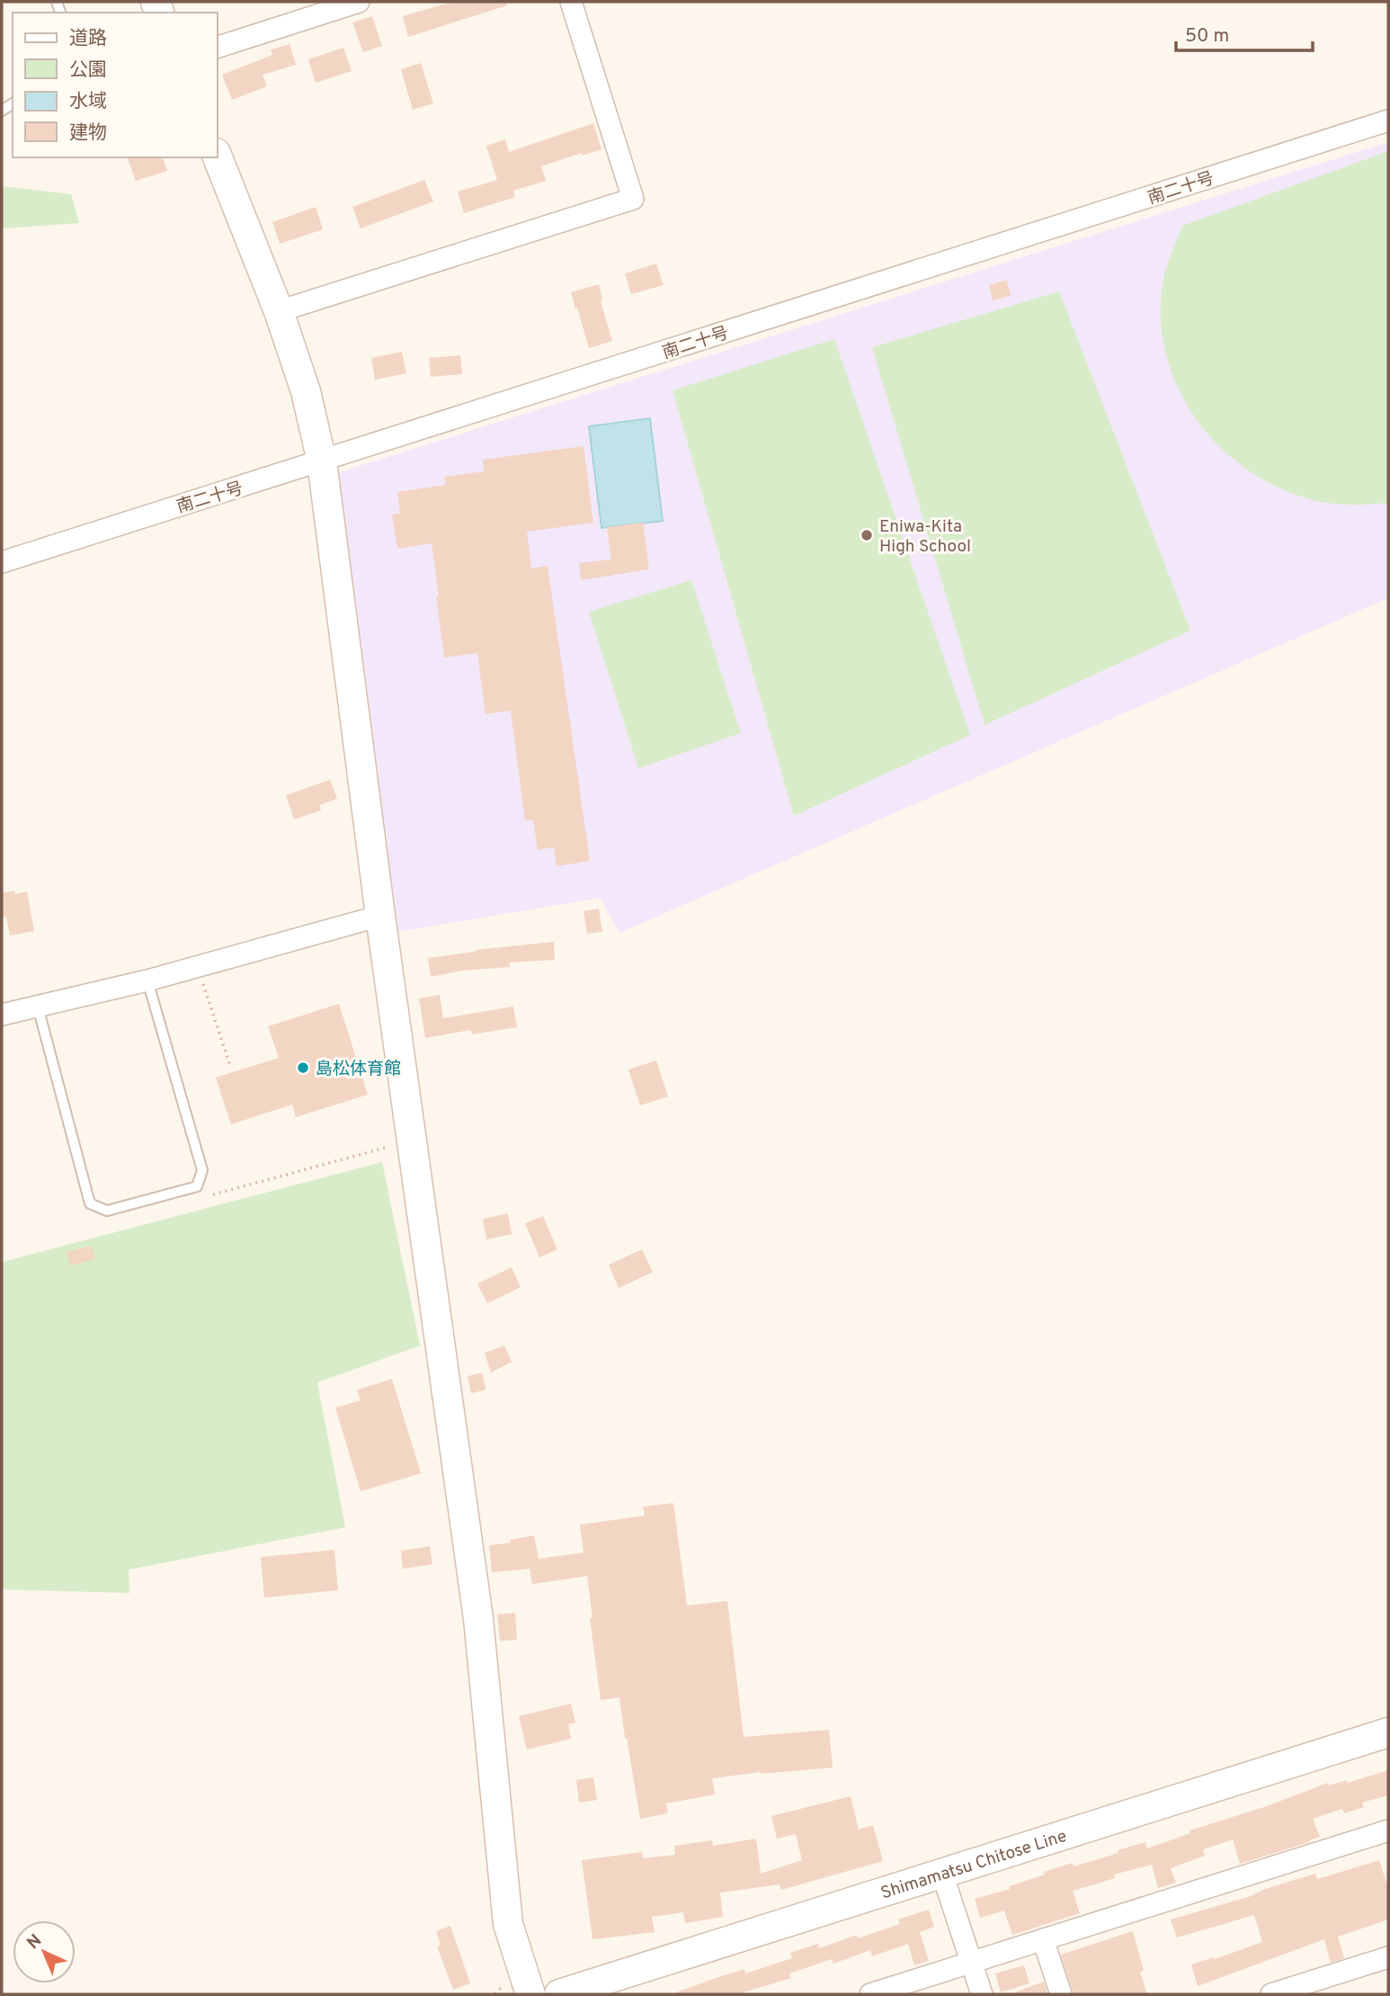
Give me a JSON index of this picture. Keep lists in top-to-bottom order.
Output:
{
  "streets": {
    "street": ["南二十号", "Shimamatsu Chitose Line"]
  },
  "places": ["Eniwa-Kita High School", "島松体育館"],
  "legend": [
    "道路",
    "公園",
    "水域",
    "建物"
  ],
  "scale_bar": "50 m",
  "north": "top left"
}
